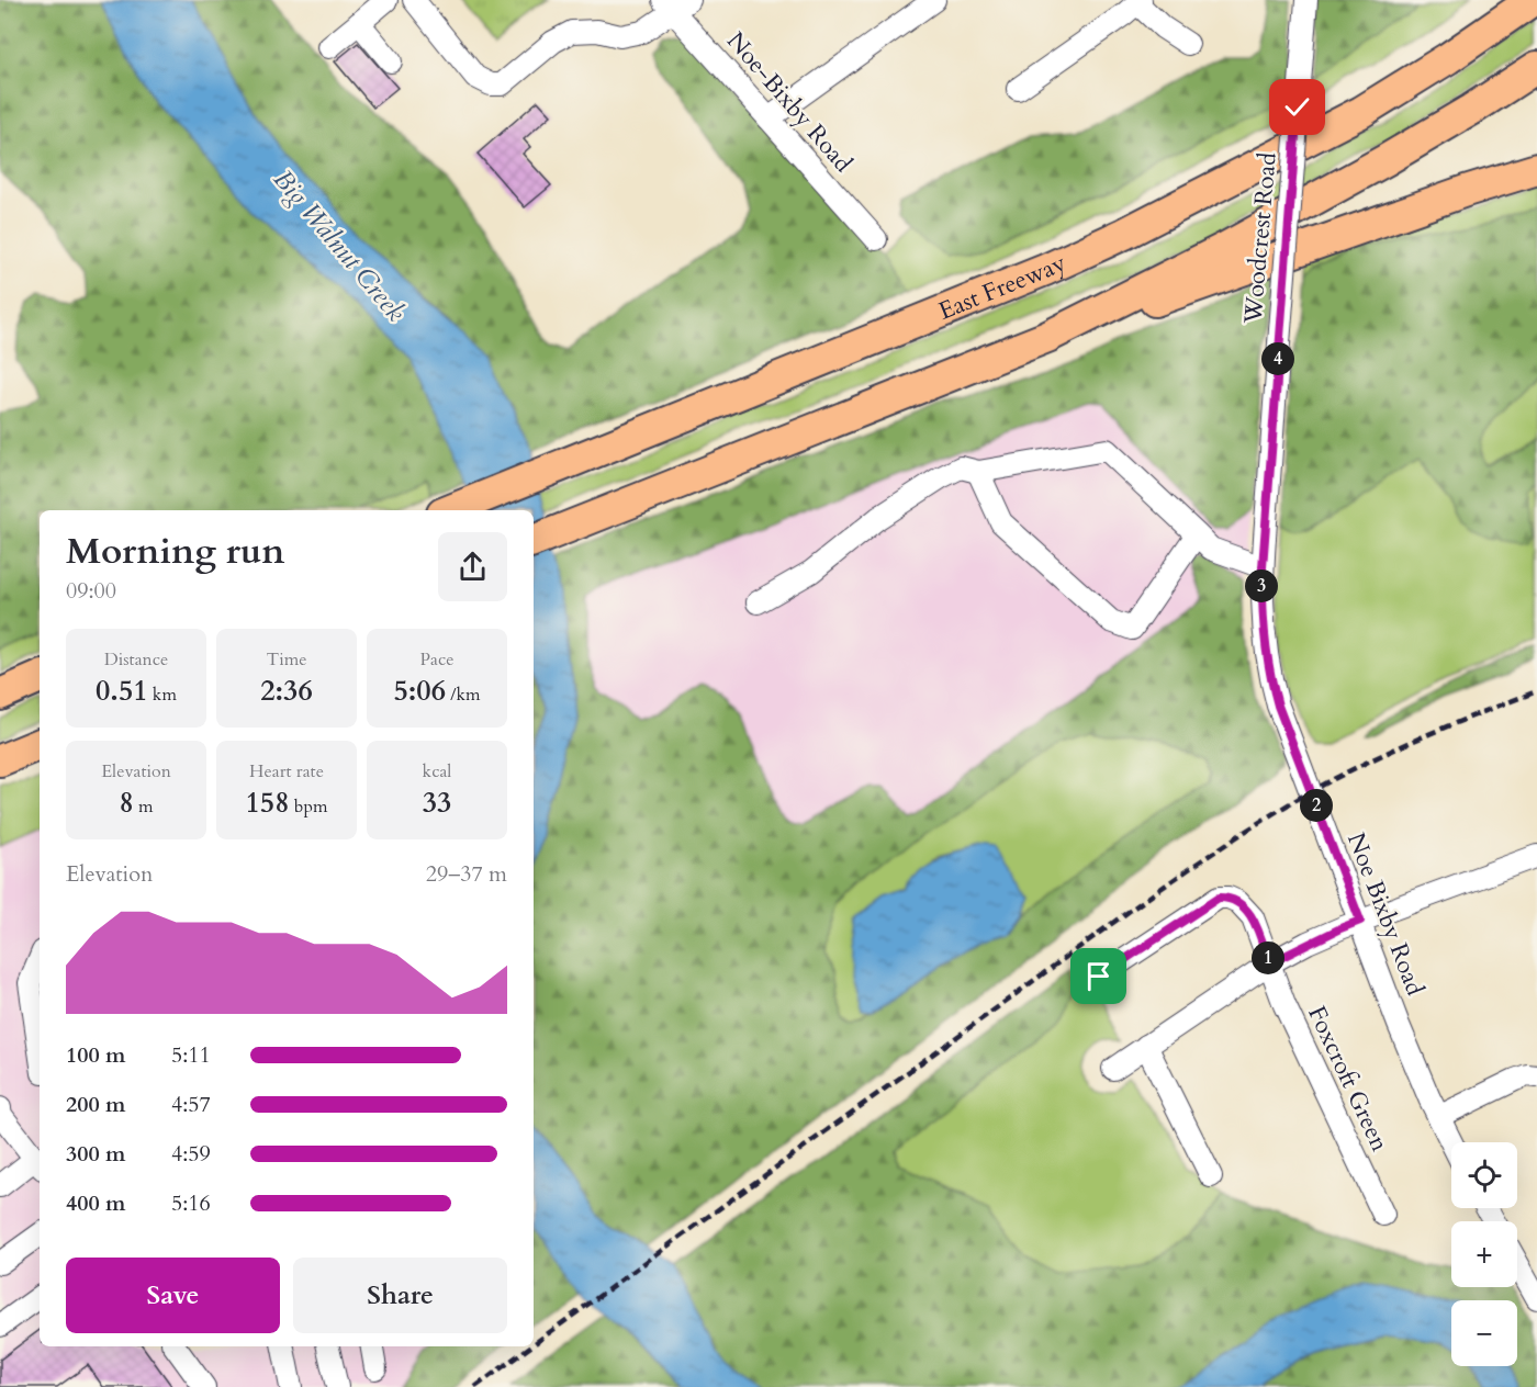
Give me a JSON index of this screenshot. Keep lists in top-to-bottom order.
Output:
{
  "streets": {
    "highway": ["East Freeway"],
    "street": [
      "Noe-Bixby Road",
      "Woodcrest Road",
      "Noe Bixby Road",
      "Foxcroft Green"
    ]
  },
  "crossings": [
    ["Woodcrest Road", "Noe Bixby Road"]
  ],
  "water": ["Big Walnut Creek"],
  "page": {
    "pins": [
      "4",
      "3",
      "2",
      "1"
    ],
    "heading": ["Morning run", "09:00"],
    "stats": [
      ["Distance", "0.51 km"],
      ["Time", "2:36"],
      ["Pace", "5:06 /km"],
      ["Elevation", "8 m"],
      ["Heart rate", "158 bpm"],
      ["kcal", "33"]
    ],
    "chart": ["Elevation", "29–37 m"],
    "list": [
      {
        "name": "100 m",
        "note": "5:11"
      },
      {
        "name": "200 m",
        "note": "4:57"
      },
      {
        "name": "300 m",
        "note": "4:59"
      },
      {
        "name": "400 m",
        "note": "5:16"
      }
    ],
    "map_buttons": ["+", "−"],
    "buttons": ["Save", "Share"]
  }
}
